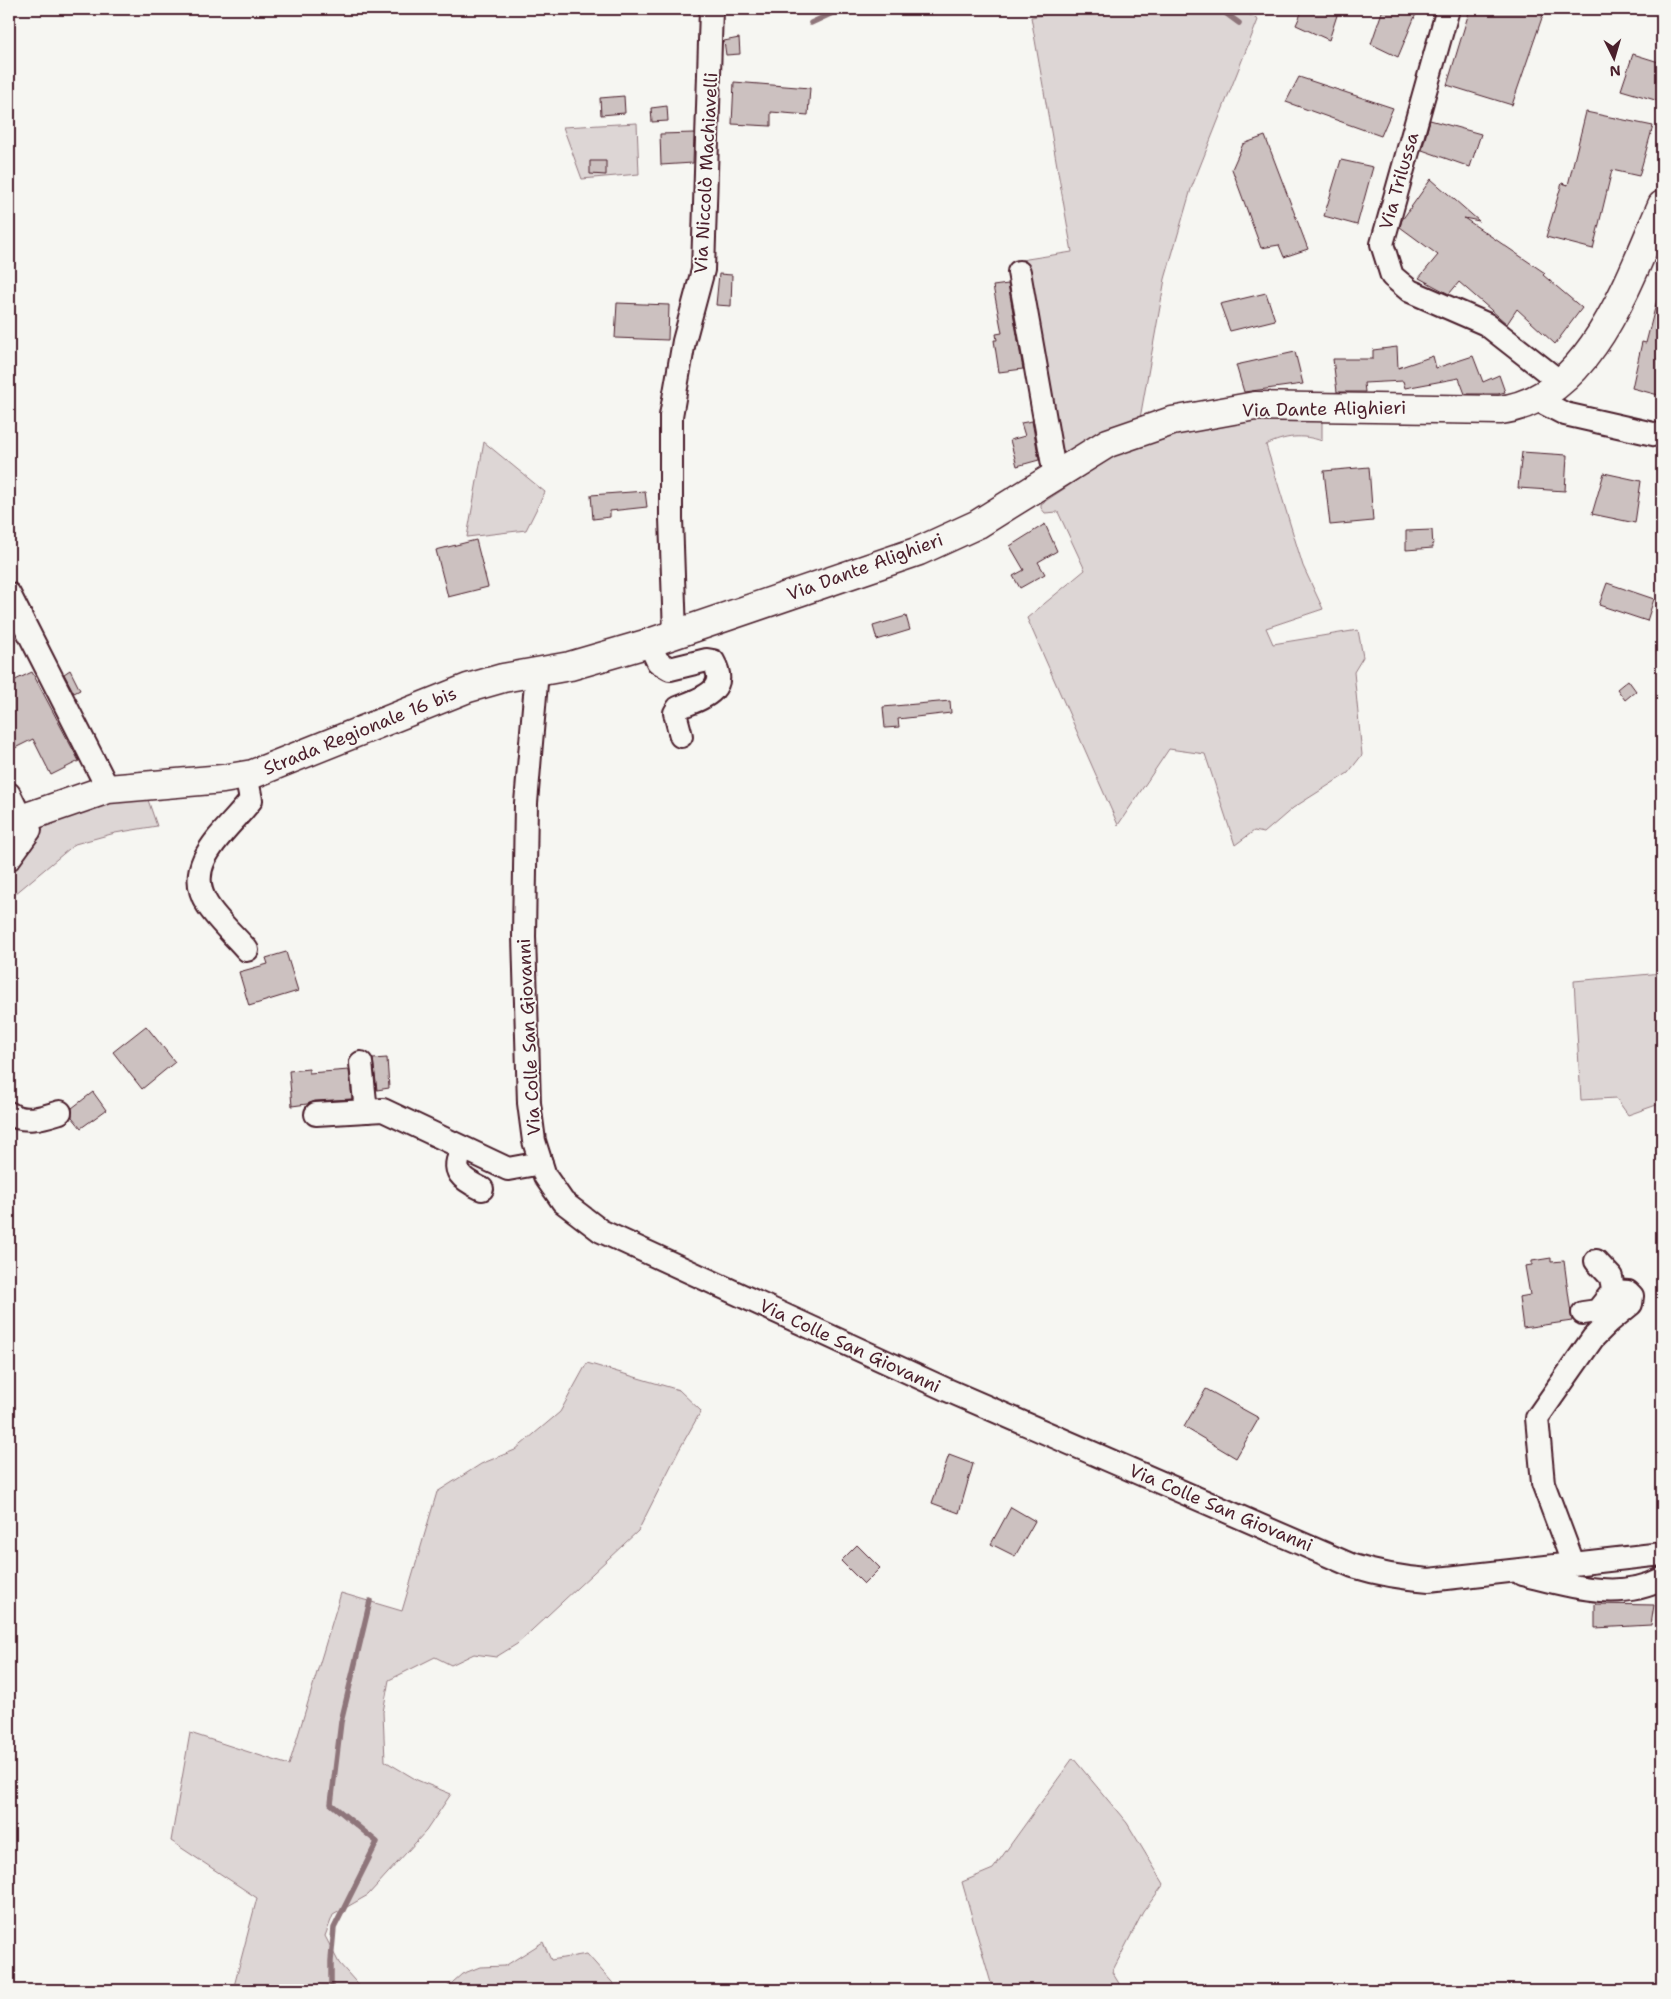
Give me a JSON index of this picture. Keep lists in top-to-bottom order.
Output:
{
  "streets": {
    "main road": ["Via Dante Alighieri", "Strada Regionale 16 bis"],
    "street": ["Via Niccolò Machiavelli", "Via Trilussa", "Via Colle San Giovanni"]
  },
  "crossings": [
    ["Via Niccolò Machiavelli", "Strada Regionale 16 bis"],
    ["Via Trilussa", "Via Dante Alighieri"],
    ["Via Dante Alighieri", "Strada Regionale 16 bis"],
    ["Strada Regionale 16 bis", "Via Colle San Giovanni"]
  ],
  "north": "bottom"
}
